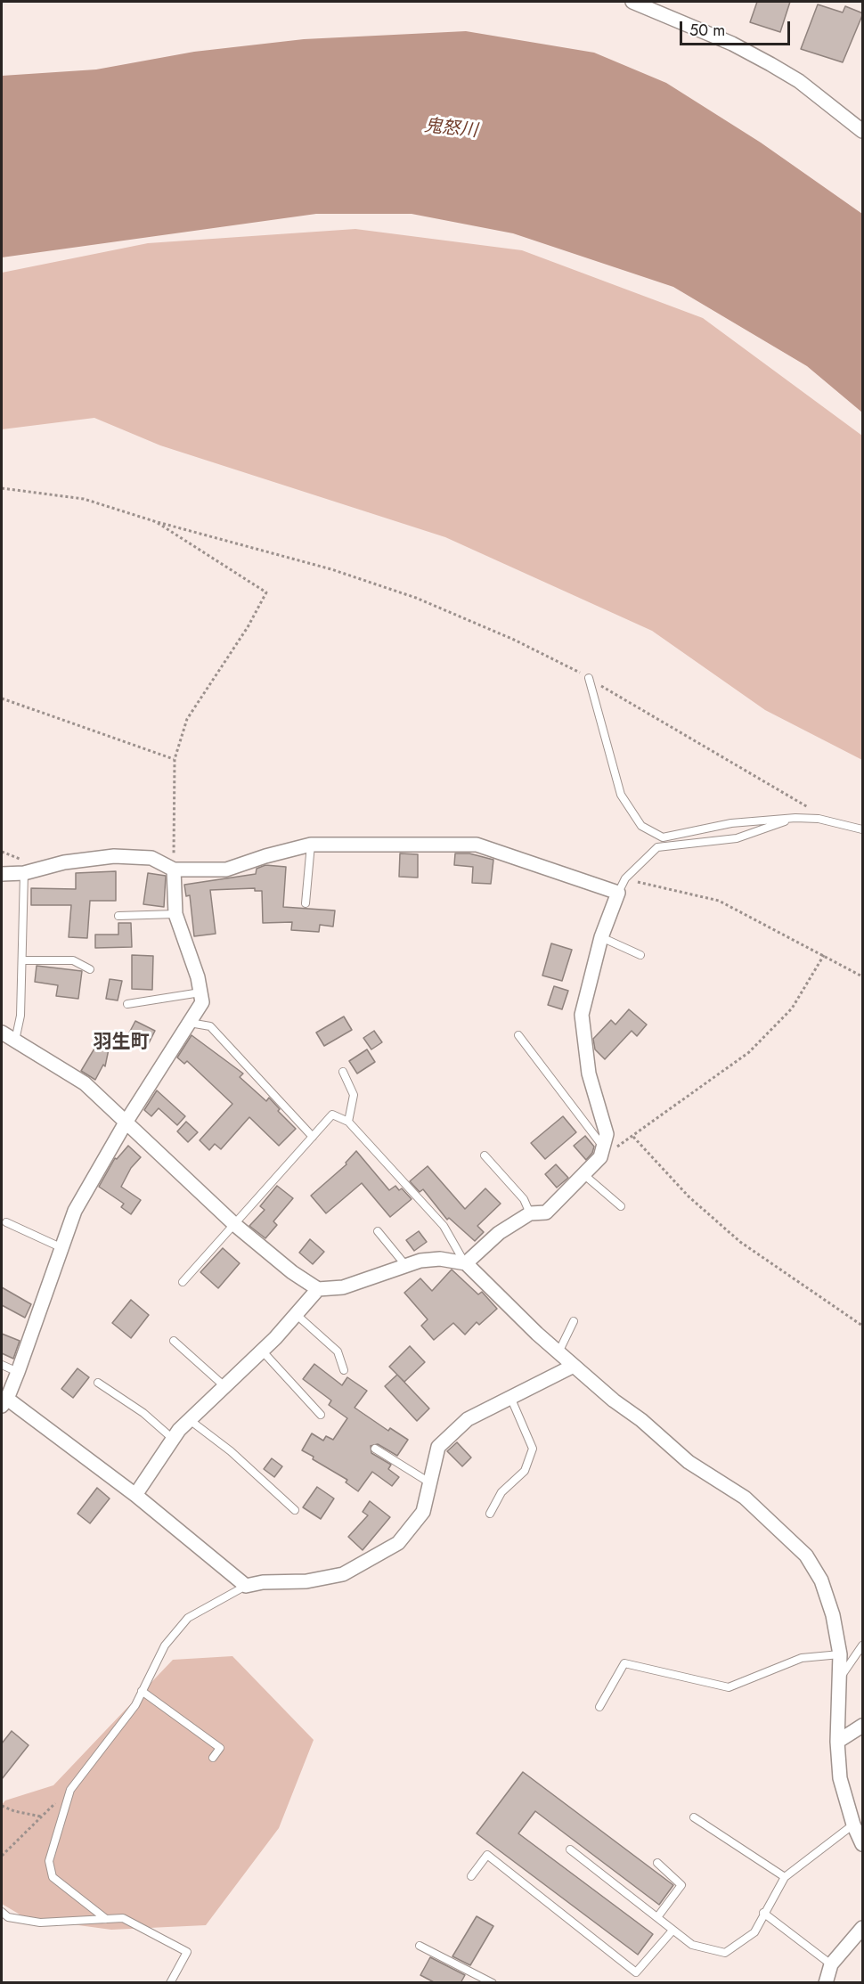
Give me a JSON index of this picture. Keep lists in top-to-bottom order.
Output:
{
  "districts": ["羽生町"],
  "water": ["鬼怒川"],
  "scale_bar": "50 m"
}
